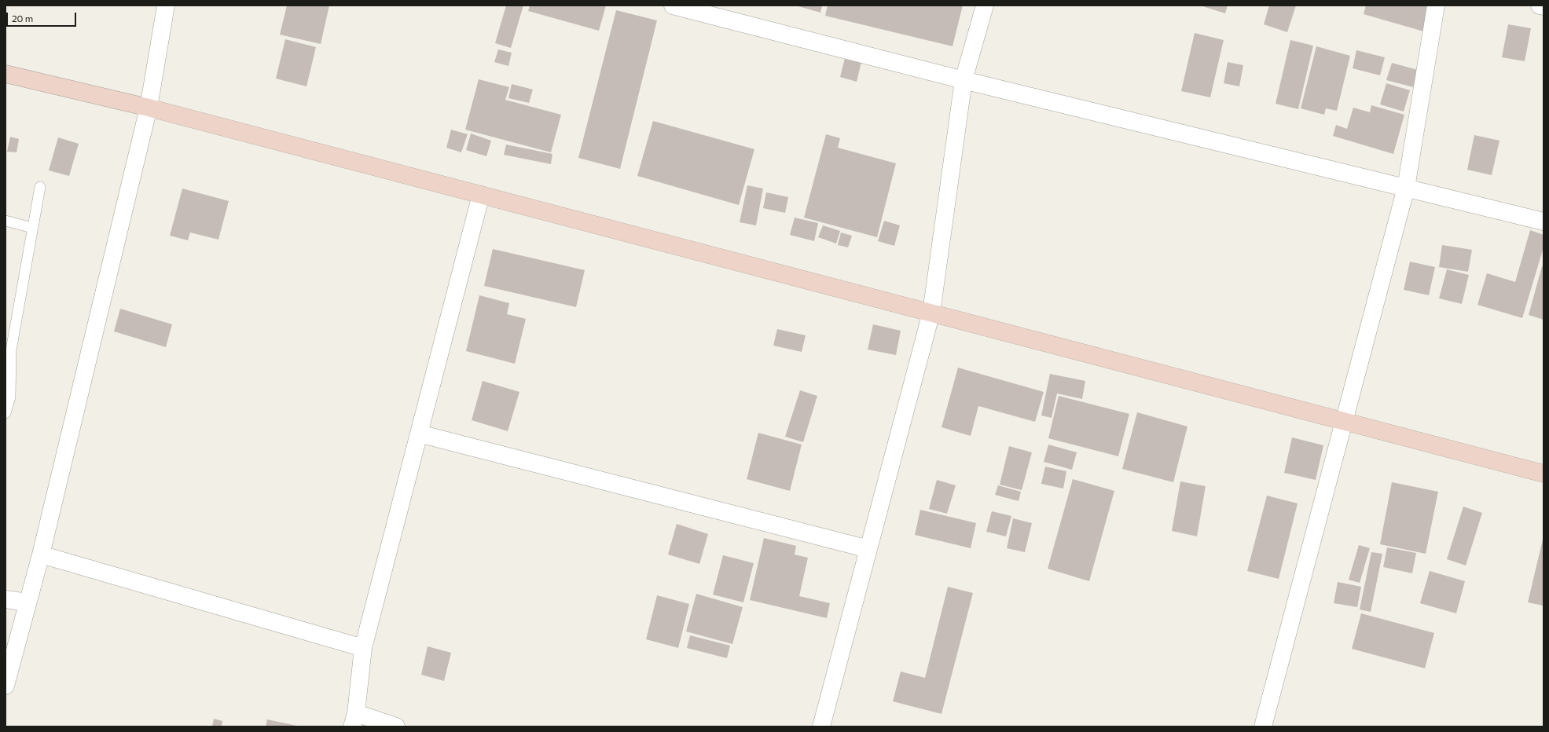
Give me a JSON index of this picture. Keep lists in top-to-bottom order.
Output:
{
  "scale_bar": "20 m"
}
